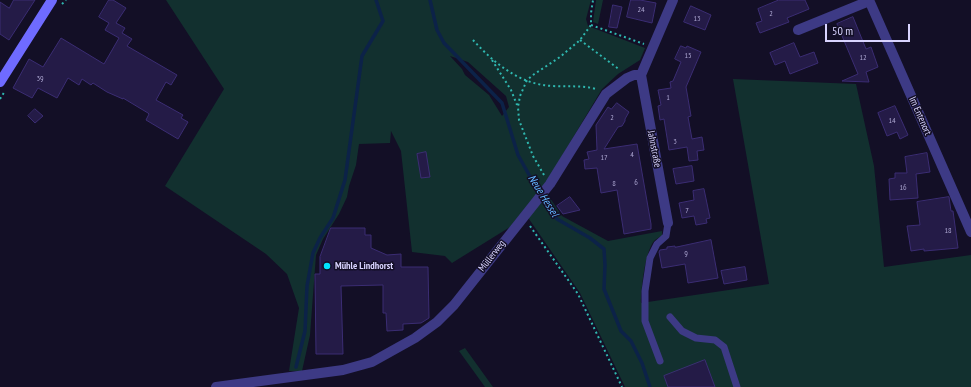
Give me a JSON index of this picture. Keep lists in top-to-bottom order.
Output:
{
  "streets": {
    "street": ["Im Entenort", "Jahnstraße", "Müllerweg"]
  },
  "crossings": [
    ["Jahnstraße", "Müllerweg"]
  ],
  "water": ["Neue Hessel"],
  "places": ["Mühle Lindhorst"],
  "house_numbers": [
    "24",
    "2",
    "13",
    "15",
    "12",
    "39",
    "1",
    "2",
    "14",
    "3",
    "4",
    "17",
    "6",
    "8",
    "16",
    "7",
    "18",
    "9"
  ],
  "scale_bar": "50 m"
}
